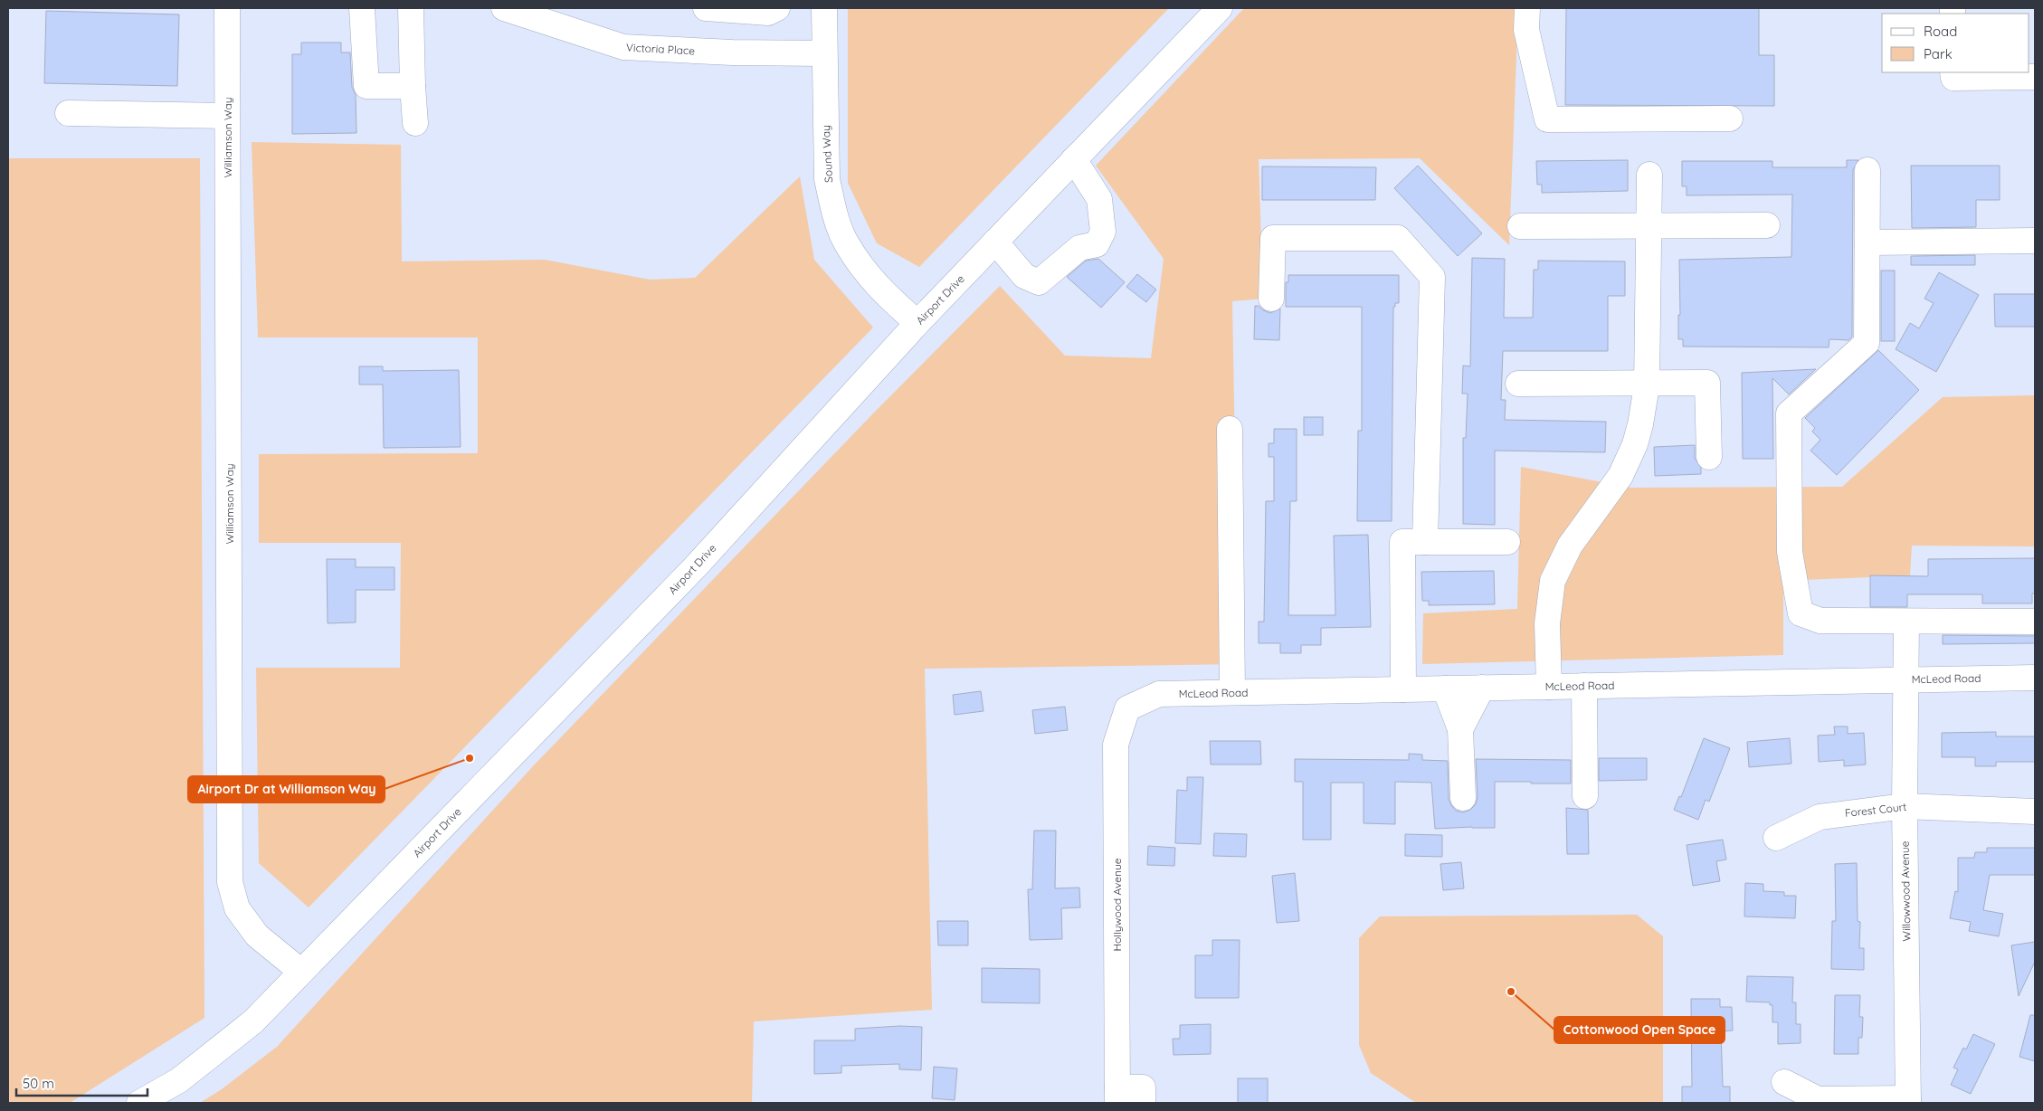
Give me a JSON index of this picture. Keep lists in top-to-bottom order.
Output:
{
  "streets": {
    "street": [
      "Victoria Place",
      "Williamson Way",
      "Sound Way",
      "Airport Drive",
      "McLeod Road",
      "Forest Court",
      "Willowwood Avenue",
      "Hollywood Avenue"
    ]
  },
  "crossings": [
    ["Victoria Place", "Sound Way"],
    ["Williamson Way", "Airport Drive"],
    ["Sound Way", "Airport Drive"],
    ["McLeod Road", "Willowwood Avenue"],
    ["McLeod Road", "Hollywood Avenue"],
    ["Forest Court", "Willowwood Avenue"]
  ],
  "places": ["Airport Dr at Williamson Way", "Cottonwood Open Space"],
  "legend": ["Road", "Park"],
  "scale_bar": "50 m"
}
